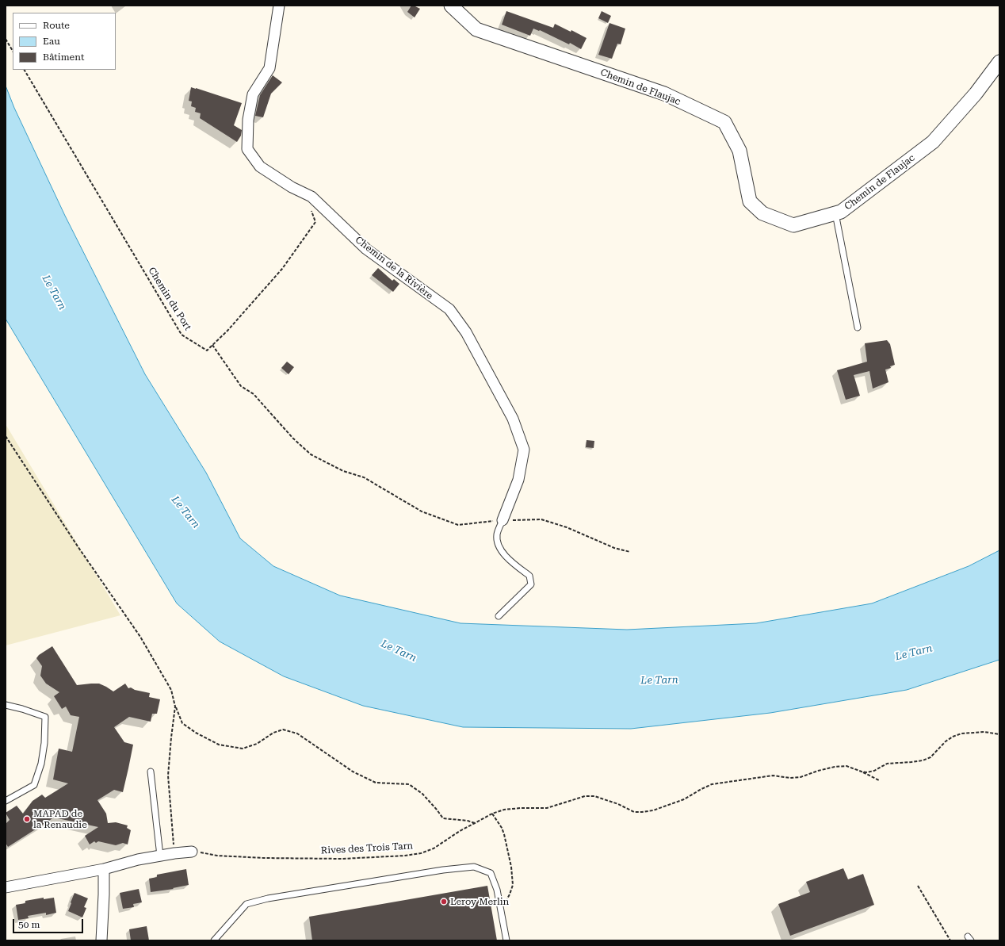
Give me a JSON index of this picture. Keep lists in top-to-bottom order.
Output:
{
  "streets": {
    "street": ["Chemin de Flaujac", "Chemin de la Rivière"],
    "path": ["Chemin du Port", "Rives des Trois Tarn"]
  },
  "water": ["Le Tarn"],
  "places": ["MAPAD de la Renaudie", "Leroy Merlin"],
  "legend": ["Route", "Eau", "Bâtiment"],
  "scale_bar": "50 m"
}
